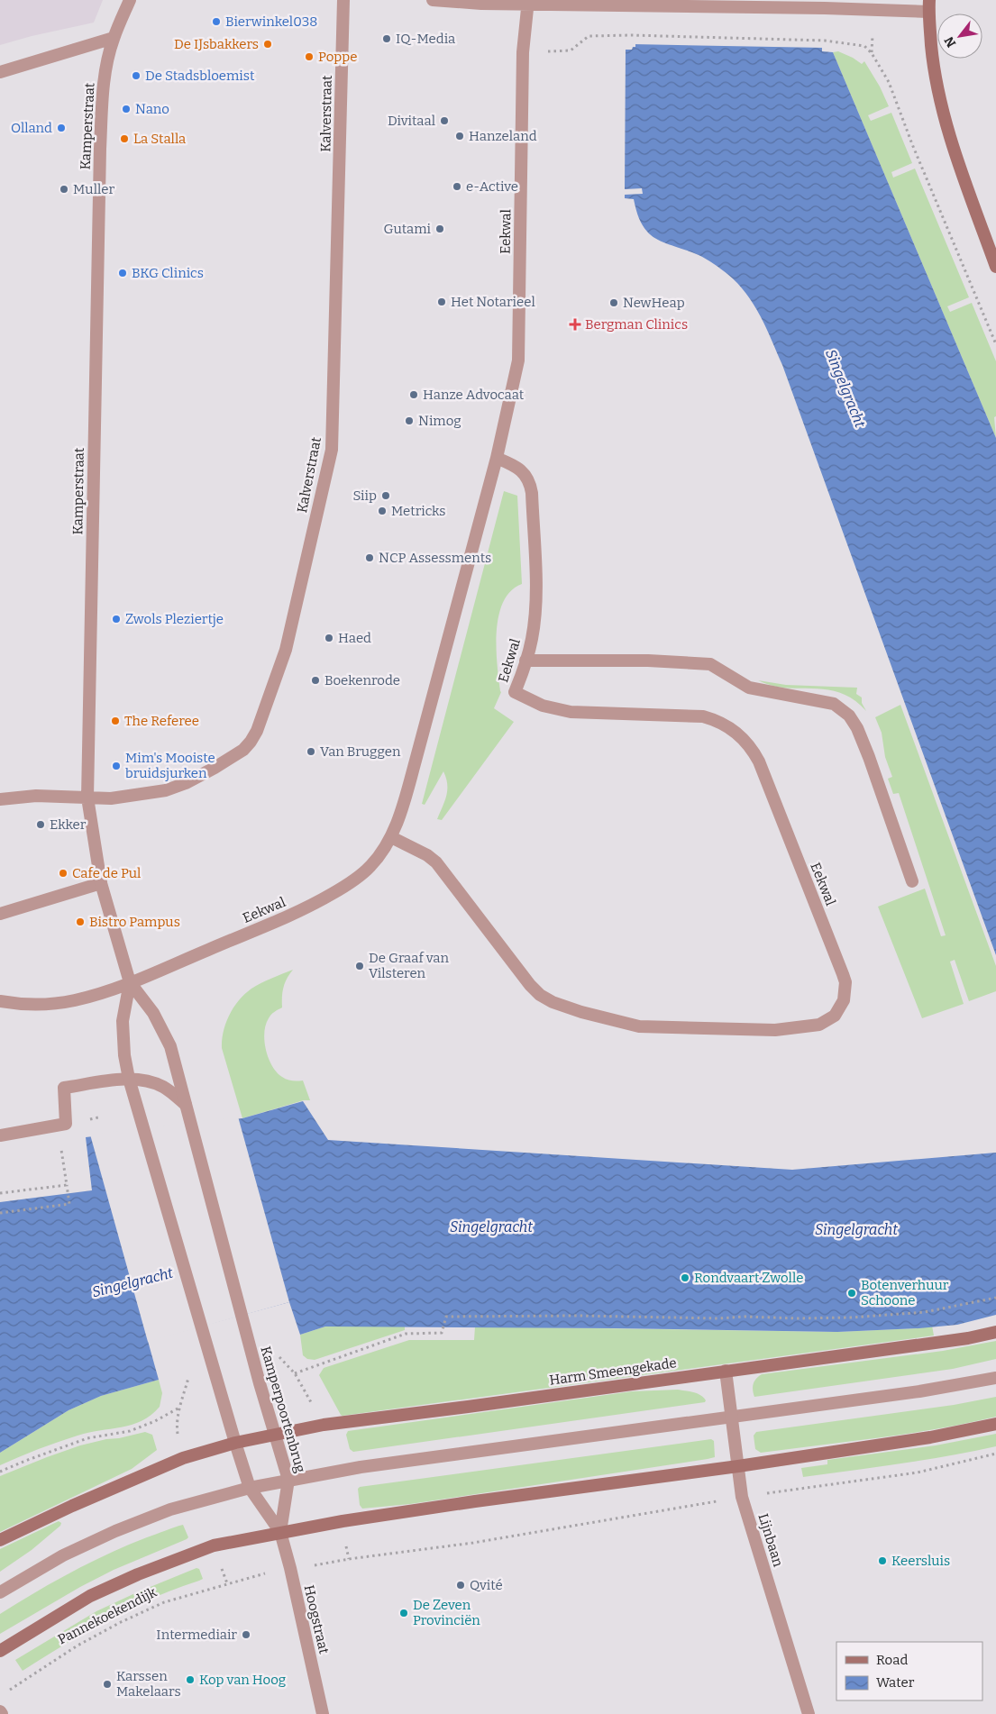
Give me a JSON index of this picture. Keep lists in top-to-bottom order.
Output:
{
  "streets": {
    "main road": ["Harm Smeengekade", "Pannekoekendijk"],
    "street": [
      "Kalverstraat",
      "Kamperstraat",
      "Eekwal",
      "Kamperpoortenbrug",
      "Lijnbaan",
      "Hoogstraat"
    ]
  },
  "crossings": [
    ["Kalverstraat", "Kamperstraat"],
    ["Kamperstraat", "Eekwal"],
    ["Kamperstraat", "Kamperpoortenbrug"],
    ["Eekwal", "Kamperpoortenbrug"],
    ["Harm Smeengekade", "Kamperpoortenbrug"],
    ["Harm Smeengekade", "Lijnbaan"],
    ["Kamperpoortenbrug", "Pannekoekendijk"],
    ["Kamperpoortenbrug", "Hoogstraat"],
    ["Pannekoekendijk", "Hoogstraat"]
  ],
  "water": ["Singelgracht"],
  "places": {
    "other": [
      "Bierwinkel038",
      "IQ-Media",
      "De IJsbakkers",
      "Poppe",
      "De Stadsbloemist",
      "Nano",
      "Divitaal",
      "Olland",
      "Hanzeland",
      "La Stalla",
      "e-Active",
      "Muller",
      "Gutami",
      "BKG Clinics",
      "Het Notarieel",
      "NewHeap",
      "Hanze Advocaat",
      "Nimog",
      "Siip",
      "Metricks",
      "NCP Assessments",
      "Zwols Pleziertje",
      "Haed",
      "Boekenrode",
      "The Referee",
      "Van Bruggen",
      "Mim's Mooiste bruidsjurken",
      "Ekker",
      "Cafe de Pul",
      "Bistro Pampus",
      "De Graaf van Vilsteren",
      "Rondvaart Zwolle",
      "Botenverhuur Schoone",
      "Keersluis",
      "Qvité",
      "De Zeven Provinciën",
      "Intermediair",
      "Kop van Hoog",
      "Karssen Makelaars"
    ],
    "health": ["Bergman Clinics"]
  },
  "legend": ["Road", "Water"],
  "north": "bottom left"
}
